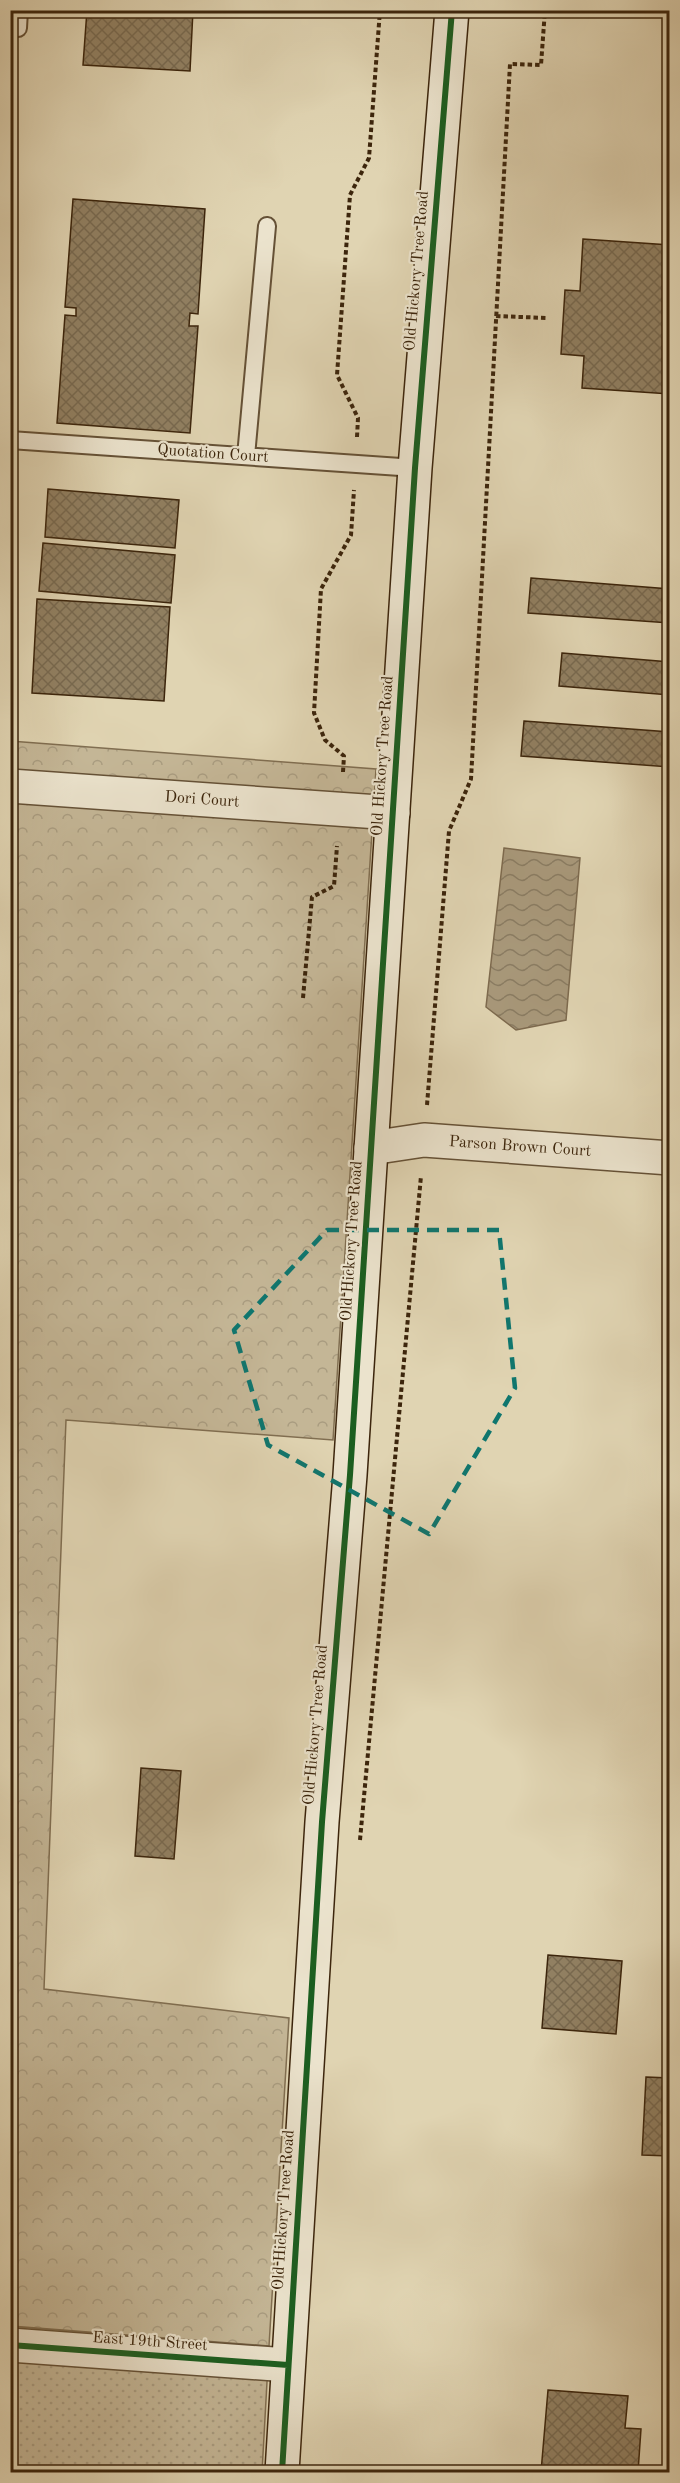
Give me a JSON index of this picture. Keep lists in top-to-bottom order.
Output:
{
  "streets": {
    "street": [
      "Old Hickory Tree Road",
      "Dori Court",
      "Parson Brown Court",
      "East 19th Street"
    ],
    "lane": ["Quotation Court"]
  },
  "crossings": [
    ["Old Hickory Tree Road", "Quotation Court"],
    ["Old Hickory Tree Road", "Dori Court"],
    ["Old Hickory Tree Road", "Parson Brown Court"],
    ["Old Hickory Tree Road", "East 19th Street"]
  ]
}
